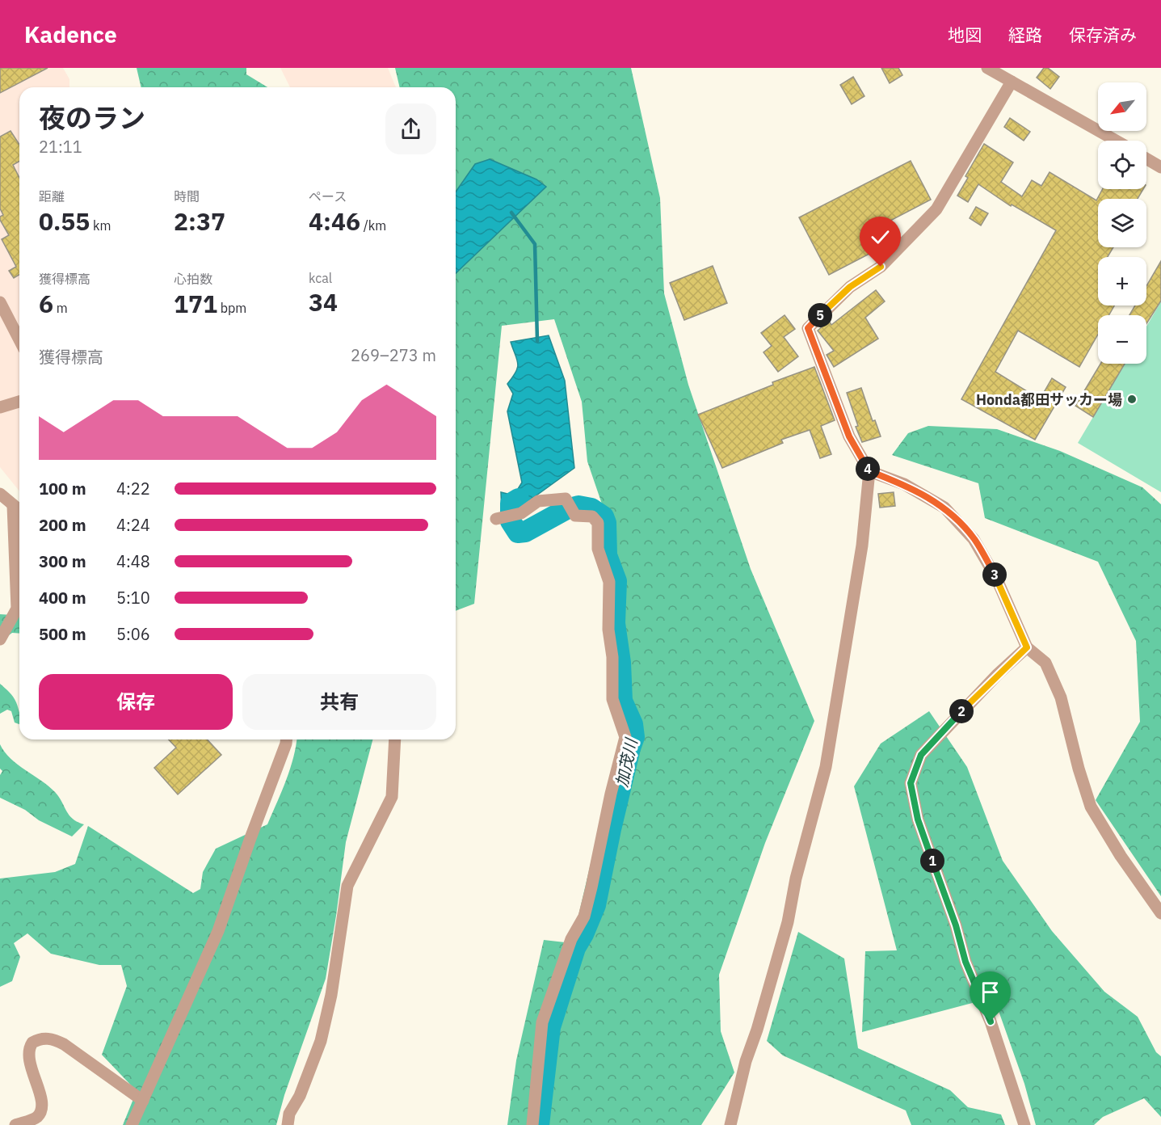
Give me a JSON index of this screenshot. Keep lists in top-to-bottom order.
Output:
{
  "water": ["加茂川"],
  "places": ["Honda都田サッカー場"],
  "north": "bottom left",
  "page": {
    "header": "Kadence",
    "nav": ["地図", "経路", "保存済み"],
    "map_buttons": ["+", "−"],
    "heading": ["夜のラン", "21:11"],
    "stats": [
      ["距離", "0.55 km"],
      ["時間", "2:37"],
      ["ペース", "4:46 /km"],
      ["獲得標高", "6 m"],
      ["心拍数", "171 bpm"],
      ["kcal", "34"]
    ],
    "pins": [
      "5",
      "4",
      "3",
      "2",
      "1"
    ],
    "chart": ["獲得標高", "269–273 m"],
    "list": [
      {
        "name": "100 m",
        "note": "4:22"
      },
      {
        "name": "200 m",
        "note": "4:24"
      },
      {
        "name": "300 m",
        "note": "4:48"
      },
      {
        "name": "400 m",
        "note": "5:10"
      },
      {
        "name": "500 m",
        "note": "5:06"
      }
    ],
    "buttons": ["保存", "共有"]
  }
}
